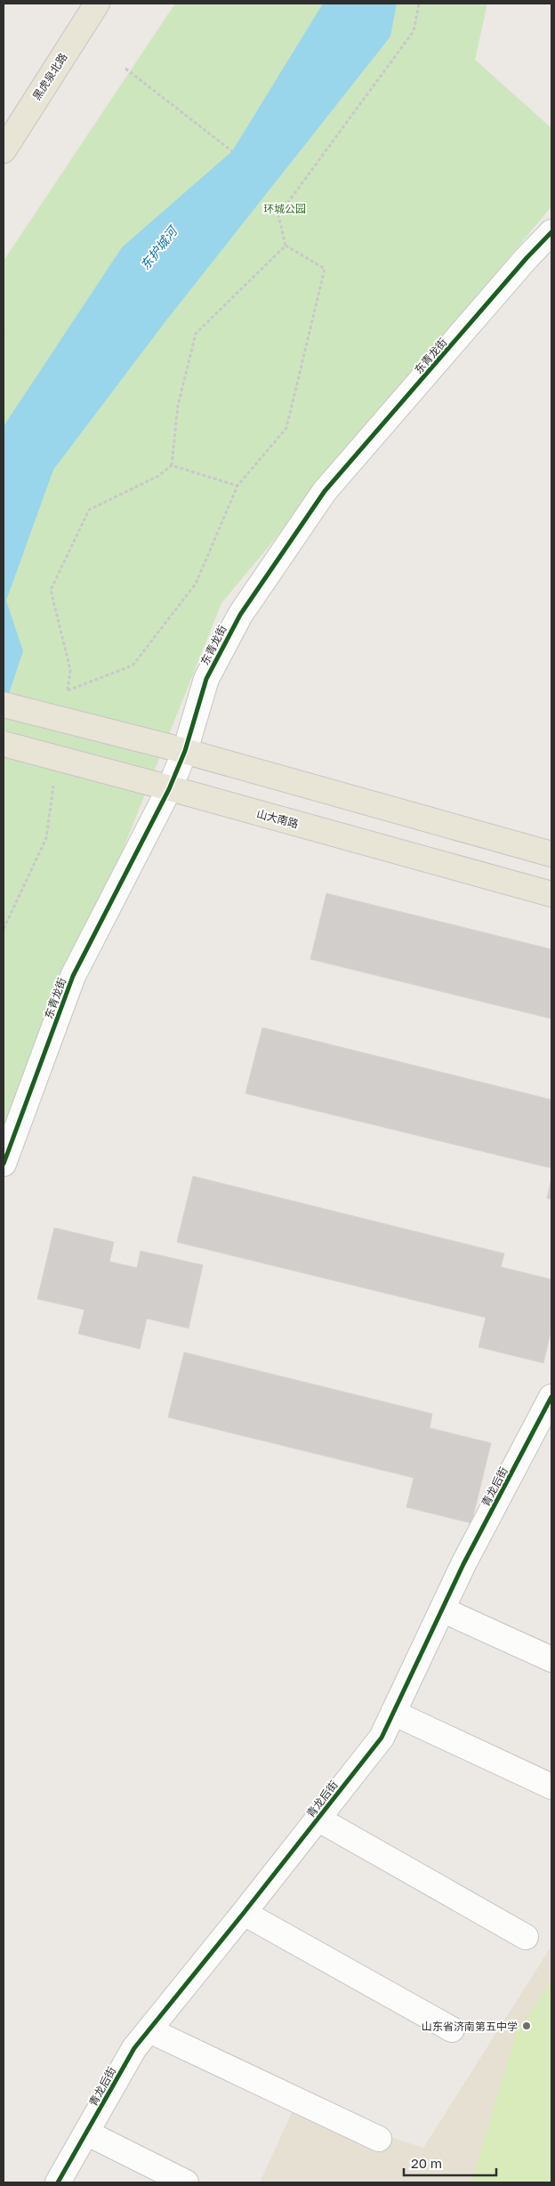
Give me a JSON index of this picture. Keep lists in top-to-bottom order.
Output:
{
  "streets": {
    "main road": ["黑虎泉北路", "山大南路"],
    "street": ["东青龙街", "青龙后街"]
  },
  "crossings": [
    ["东青龙街", "山大南路"]
  ],
  "water": ["东护城河"],
  "parks": ["环城公园"],
  "places": ["山东省济南第五中学"],
  "scale_bar": "20 m"
}
